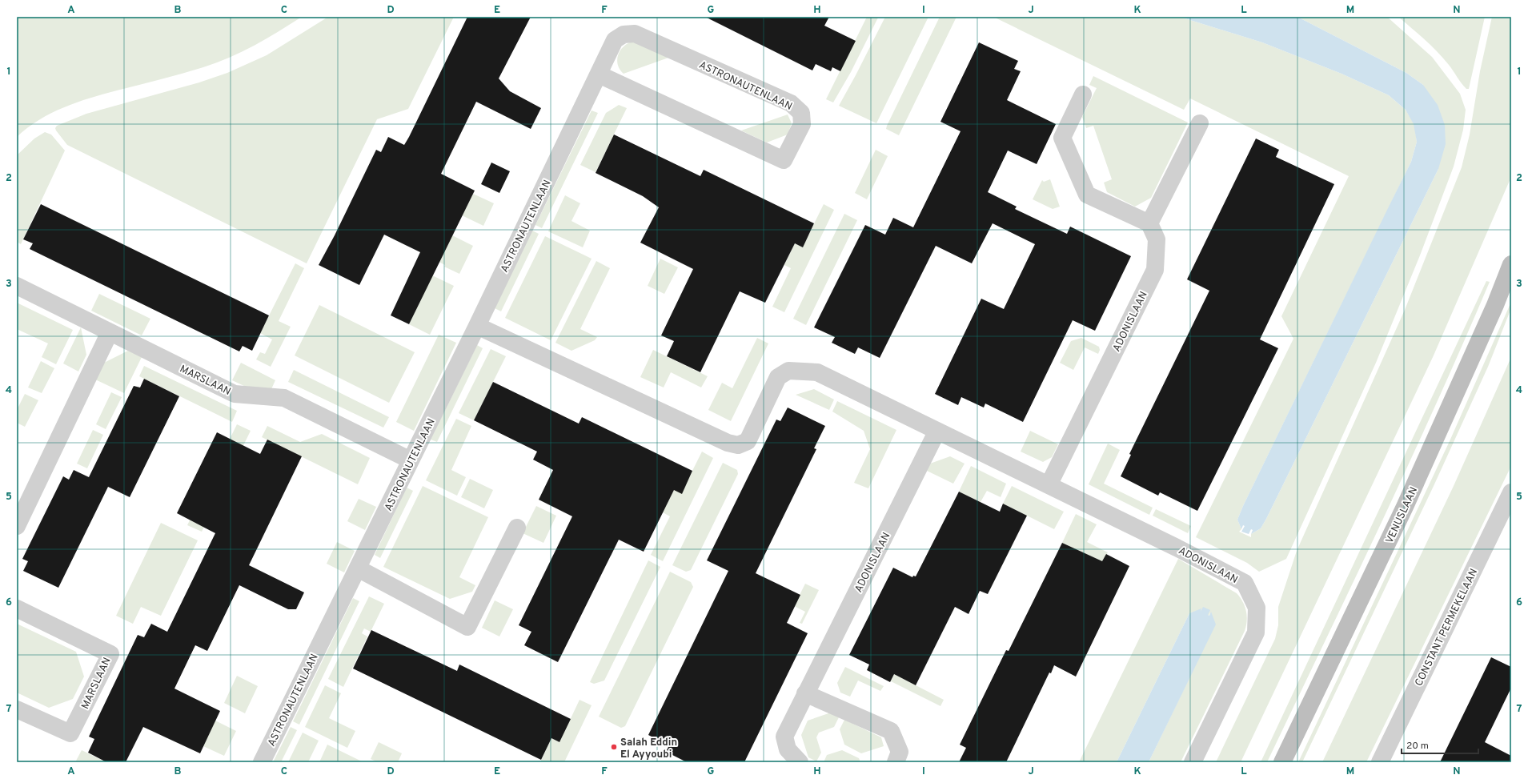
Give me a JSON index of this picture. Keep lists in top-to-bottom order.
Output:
{
  "streets": {
    "street": [
      "ASTRONAUTENLAAN",
      "ADONISLAAN",
      "MARSLAAN",
      "VENUSLAAN",
      "CONSTANT PERMEKELAAN"
    ]
  },
  "crossings": [
    ["ASTRONAUTENLAAN", "ADONISLAAN"],
    ["ASTRONAUTENLAAN", "MARSLAAN"]
  ],
  "places": ["Salah Eddin El Ayyoubi"],
  "scale_bar": "20 m",
  "grid": {
    "columns": [
      "A",
      "B",
      "C",
      "D",
      "E",
      "F",
      "G",
      "H",
      "I",
      "J",
      "K",
      "L",
      "M",
      "N"
    ],
    "rows": [
      "1",
      "2",
      "3",
      "4",
      "5",
      "6",
      "7"
    ]
  }
}
